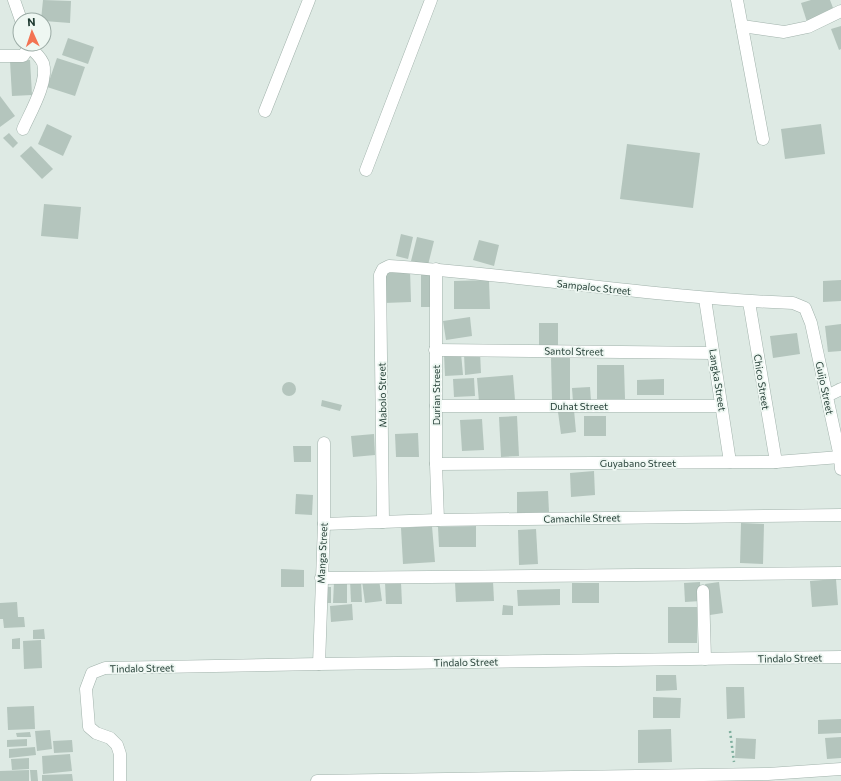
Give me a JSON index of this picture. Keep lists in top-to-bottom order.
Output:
{
  "streets": {
    "street": [
      "Sampaloc Street",
      "Santol Street",
      "Langka Street",
      "Chico Street",
      "Guijo Street",
      "Mabolo Street",
      "Durian Street",
      "Duhat Street",
      "Guyabano Street",
      "Camachile Street",
      "Manga Street",
      "Tindalo Street"
    ]
  },
  "crossings": [
    ["Sampaloc Street", "Langka Street"],
    ["Sampaloc Street", "Chico Street"],
    ["Sampaloc Street", "Guijo Street"],
    ["Sampaloc Street", "Mabolo Street"],
    ["Sampaloc Street", "Durian Street"],
    ["Santol Street", "Langka Street"],
    ["Santol Street", "Durian Street"],
    ["Langka Street", "Duhat Street"],
    ["Langka Street", "Guyabano Street"],
    ["Chico Street", "Guyabano Street"],
    ["Guijo Street", "Guyabano Street"],
    ["Mabolo Street", "Camachile Street"],
    ["Durian Street", "Duhat Street"],
    ["Durian Street", "Guyabano Street"],
    ["Durian Street", "Camachile Street"],
    ["Camachile Street", "Manga Street"],
    ["Manga Street", "Tindalo Street"]
  ],
  "north": "top"
}
